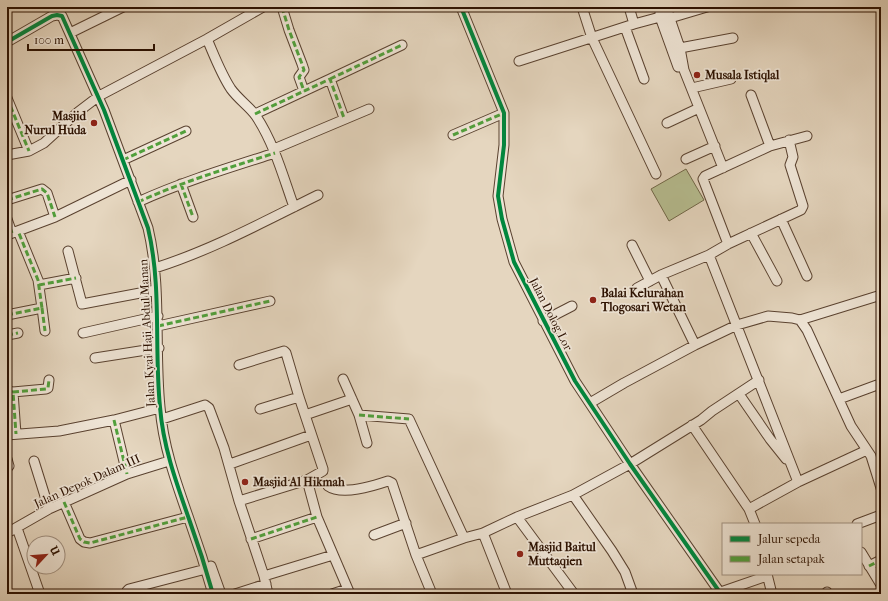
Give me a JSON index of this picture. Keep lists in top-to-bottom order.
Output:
{
  "streets": {
    "street": ["Jalan Dolog Lor", "Jalan Kyai Haji Abdul Manan", "Jalan Depok Dalam III"]
  },
  "crossings": [
    ["Jalan Kyai Haji Abdul Manan", "Jalan Depok Dalam III"]
  ],
  "places": [
    "Musala Istiqlal",
    "Masjid Nurul Huda",
    "Balai Kelurahan Tlogosari Wetan",
    "Masjid Al Hikmah",
    "Masjid Baitul Muttaqien"
  ],
  "legend": ["Jalur sepeda", "Jalan setapak"],
  "scale_bar": "100 m",
  "north": "top right"
}
